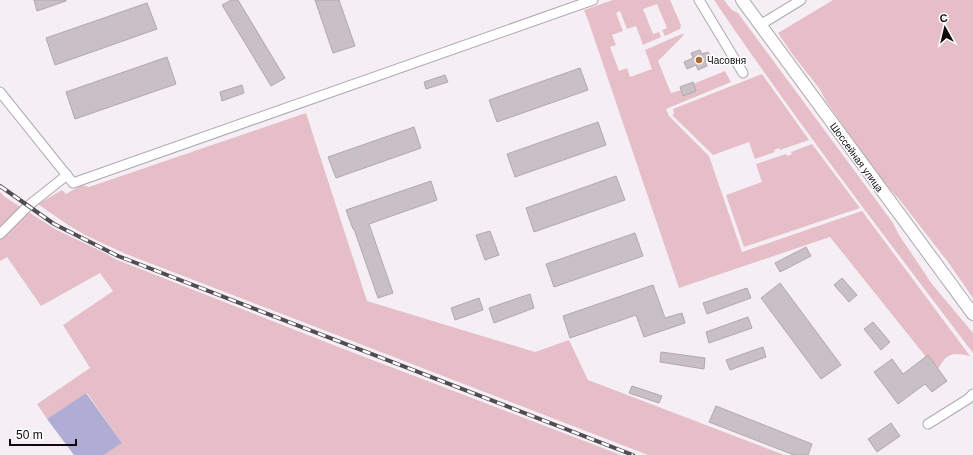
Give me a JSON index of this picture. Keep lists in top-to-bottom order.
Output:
{
  "streets": {
    "main road": ["Шоссейная улица"]
  },
  "places": ["Часовня"],
  "scale_bar": "50 m",
  "north": "top"
}
